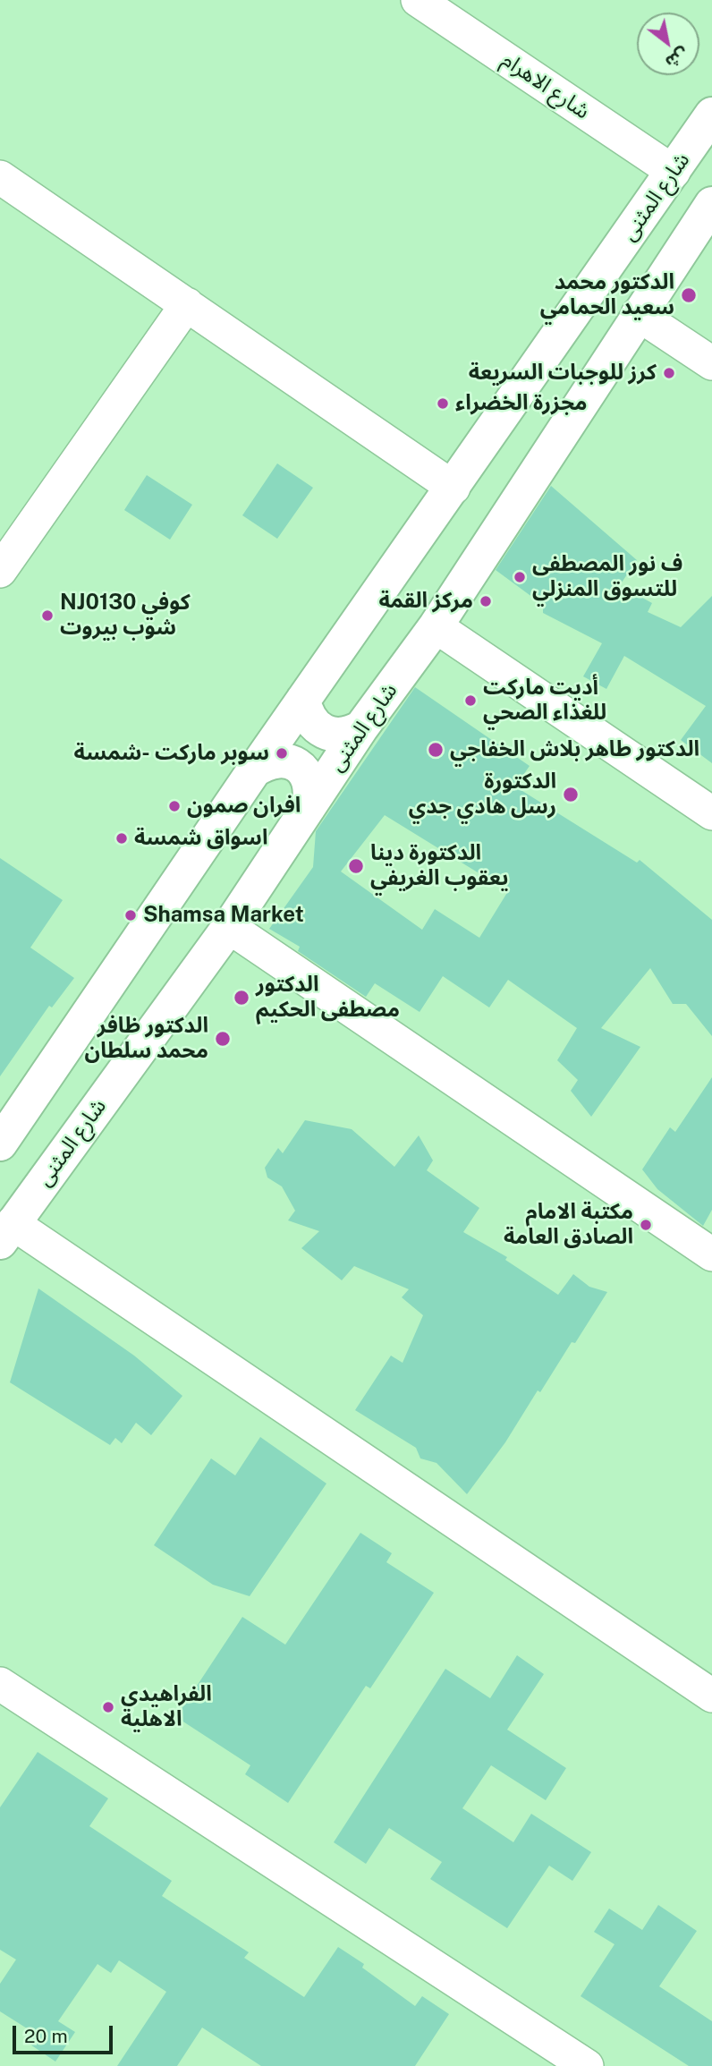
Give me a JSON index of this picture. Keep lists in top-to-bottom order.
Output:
{
  "streets": {
    "main road": ["شارع المثنى"],
    "street": ["شارع الاهرام"]
  },
  "crossings": [
    ["شارع الاهرام", "شارع المثنى"]
  ],
  "places": [
    "الدكتور محمد سعيد الحمامي",
    "كرز للوجبات السريعة",
    "مجزرة الخضراء",
    "ف نور المصطفى للتسوق المنزلي",
    "مركز القمة",
    "NJ0130 كوفي شوب بيروت",
    "أديت ماركت للغذاء الصحي",
    "الدكتور طاهر بلاش الخفاجي",
    "سوبر ماركت -شمسة",
    "الدكتورة رسل هادي جدي",
    "افران صمون",
    "اسواق شمسة",
    "الدكتورة دينا يعقوب الغريفي",
    "Shamsa Market",
    "الدكتور مصطفى الحكيم",
    "الدكتور ظافر محمد سلطان",
    "مكتبة الامام الصادق العامة",
    "الفراهيدي الاهلية"
  ],
  "scale_bar": "20 m",
  "north": "bottom right"
}
